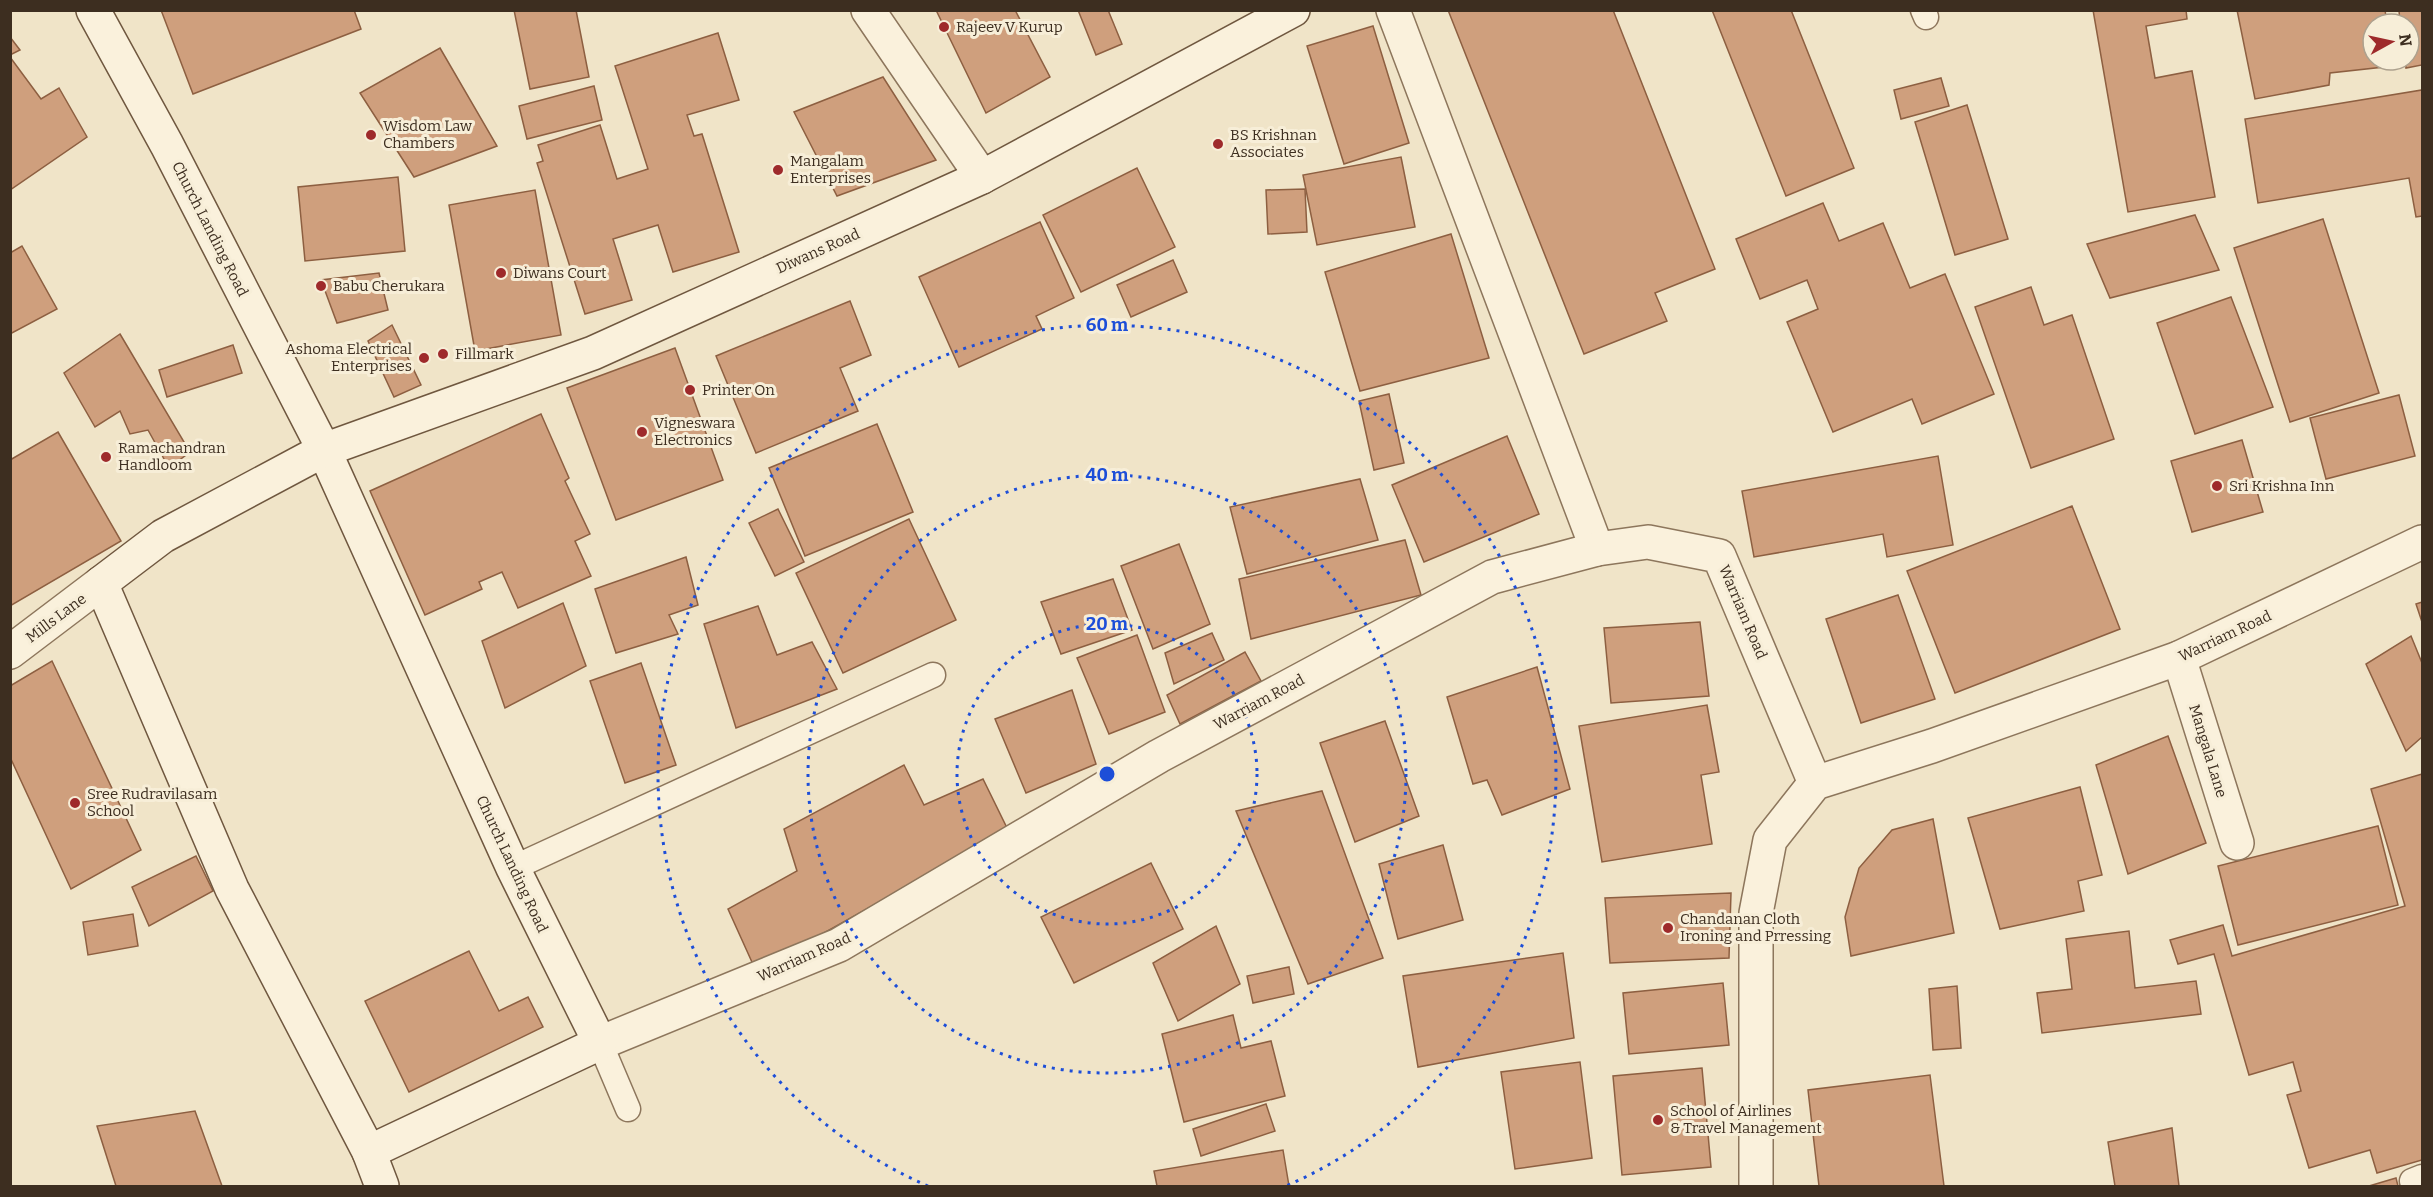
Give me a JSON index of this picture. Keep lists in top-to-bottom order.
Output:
{
  "streets": {
    "street": [
      "Church Landing Road",
      "Diwans Road",
      "Warriam Road",
      "Mills Lane",
      "Mangala Lane"
    ]
  },
  "crossings": [
    ["Church Landing Road", "Diwans Road"],
    ["Church Landing Road", "Warriam Road"],
    ["Warriam Road", "Mangala Lane"]
  ],
  "places": [
    "Rajeev V Kurup",
    "Wisdom Law Chambers",
    "BS Krishnan Associates",
    "Mangalam Enterprises",
    "Diwans Court",
    "Babu Cherukara",
    "Fillmark",
    "Ashoma Electrical Enterprises",
    "Printer On",
    "Vigneswara Electronics",
    "Ramachandran Handloom",
    "Sri Krishna Inn",
    "Sree Rudravilasam School",
    "Chandanan Cloth Ironing and Prressing",
    "School of Airlines & Travel Management"
  ],
  "north": "right",
  "rings": ["60 m", "40 m", "20 m"]
}
